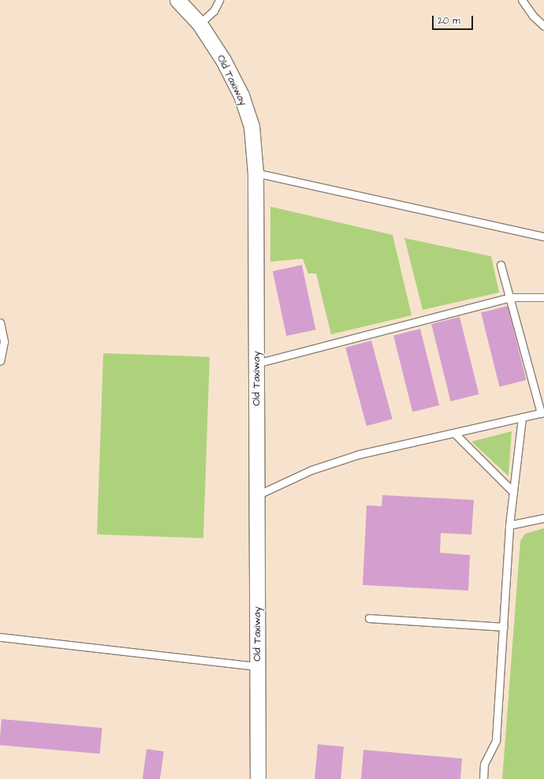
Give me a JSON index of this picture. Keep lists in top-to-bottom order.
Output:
{
  "streets": {
    "street": ["Old Taxiway"]
  },
  "scale_bar": "20 m"
}
